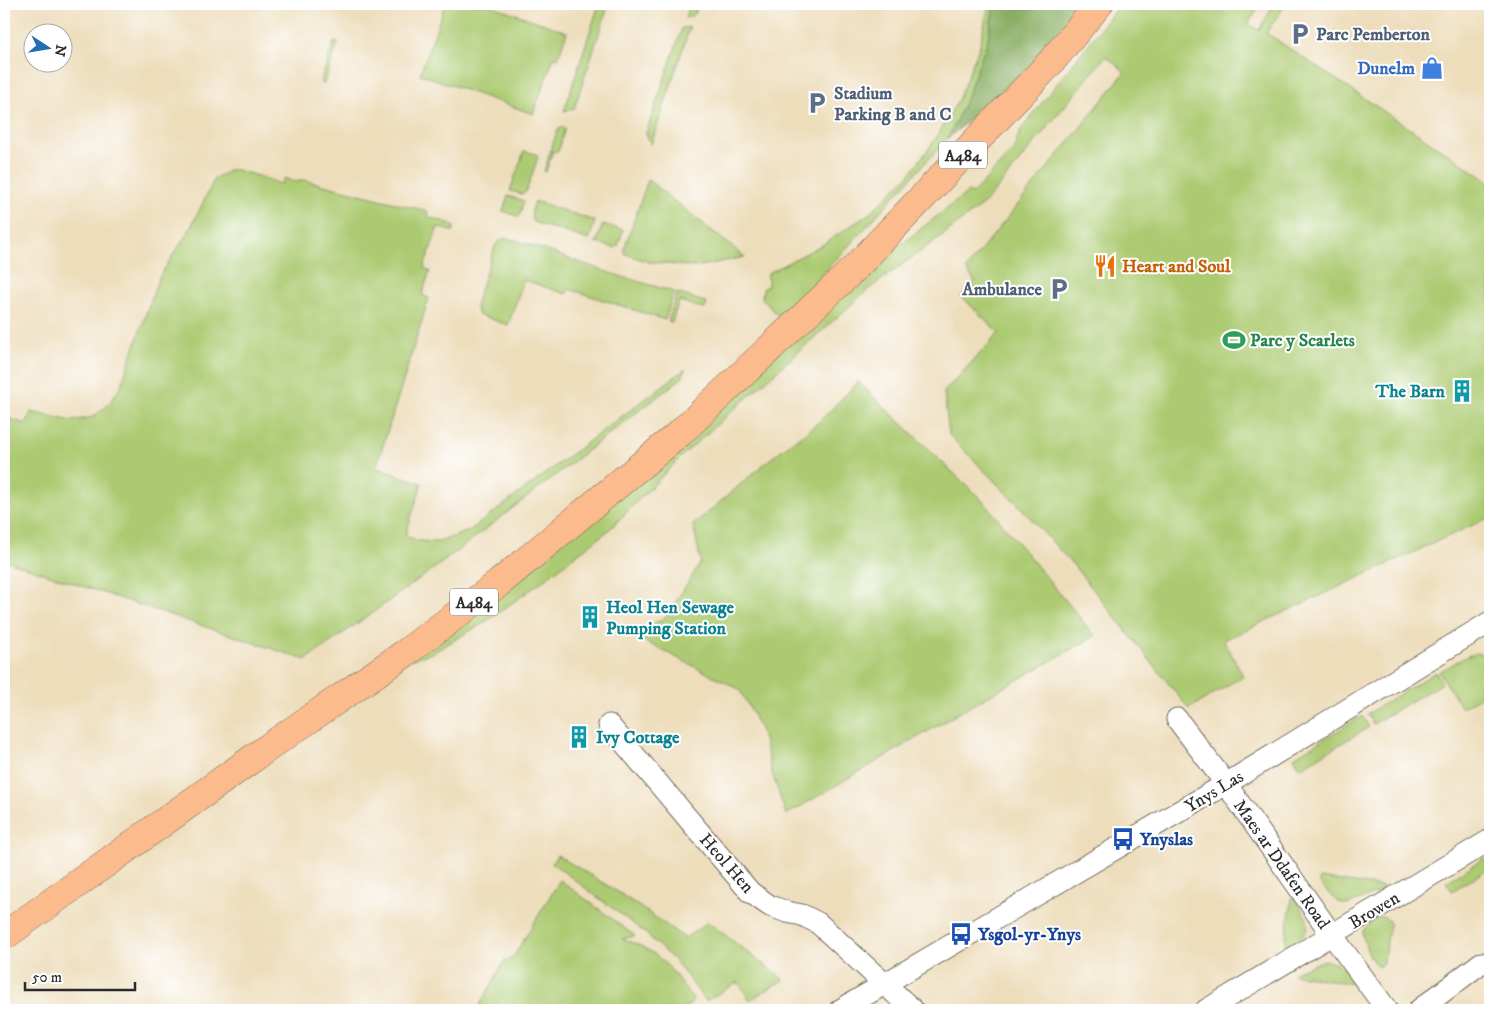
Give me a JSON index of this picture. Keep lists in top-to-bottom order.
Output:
{
  "streets": {
    "main road": ["A484"],
    "street": [
      "Ynys Las",
      "Heol Hen",
      "Maes ar Ddafen Road",
      "Browen"
    ]
  },
  "crossings": [
    ["Ynys Las", "Heol Hen"],
    ["Ynys Las", "Maes ar Ddafen Road"],
    ["Maes ar Ddafen Road", "Browen"]
  ],
  "places": {
    "parking": ["Parc Pemberton", "Stadium Parking B and C", "Ambulance"],
    "shop": ["Dunelm"],
    "restaurant": ["Heart and Soul"],
    "sports": ["Parc y Scarlets"],
    "building": ["The Barn", "Heol Hen Sewage Pumping Station", "Ivy Cottage"],
    "bus stop": ["Ynyslas", "Ysgol-yr-Ynys"]
  },
  "scale_bar": "50 m",
  "north": "right"
}
